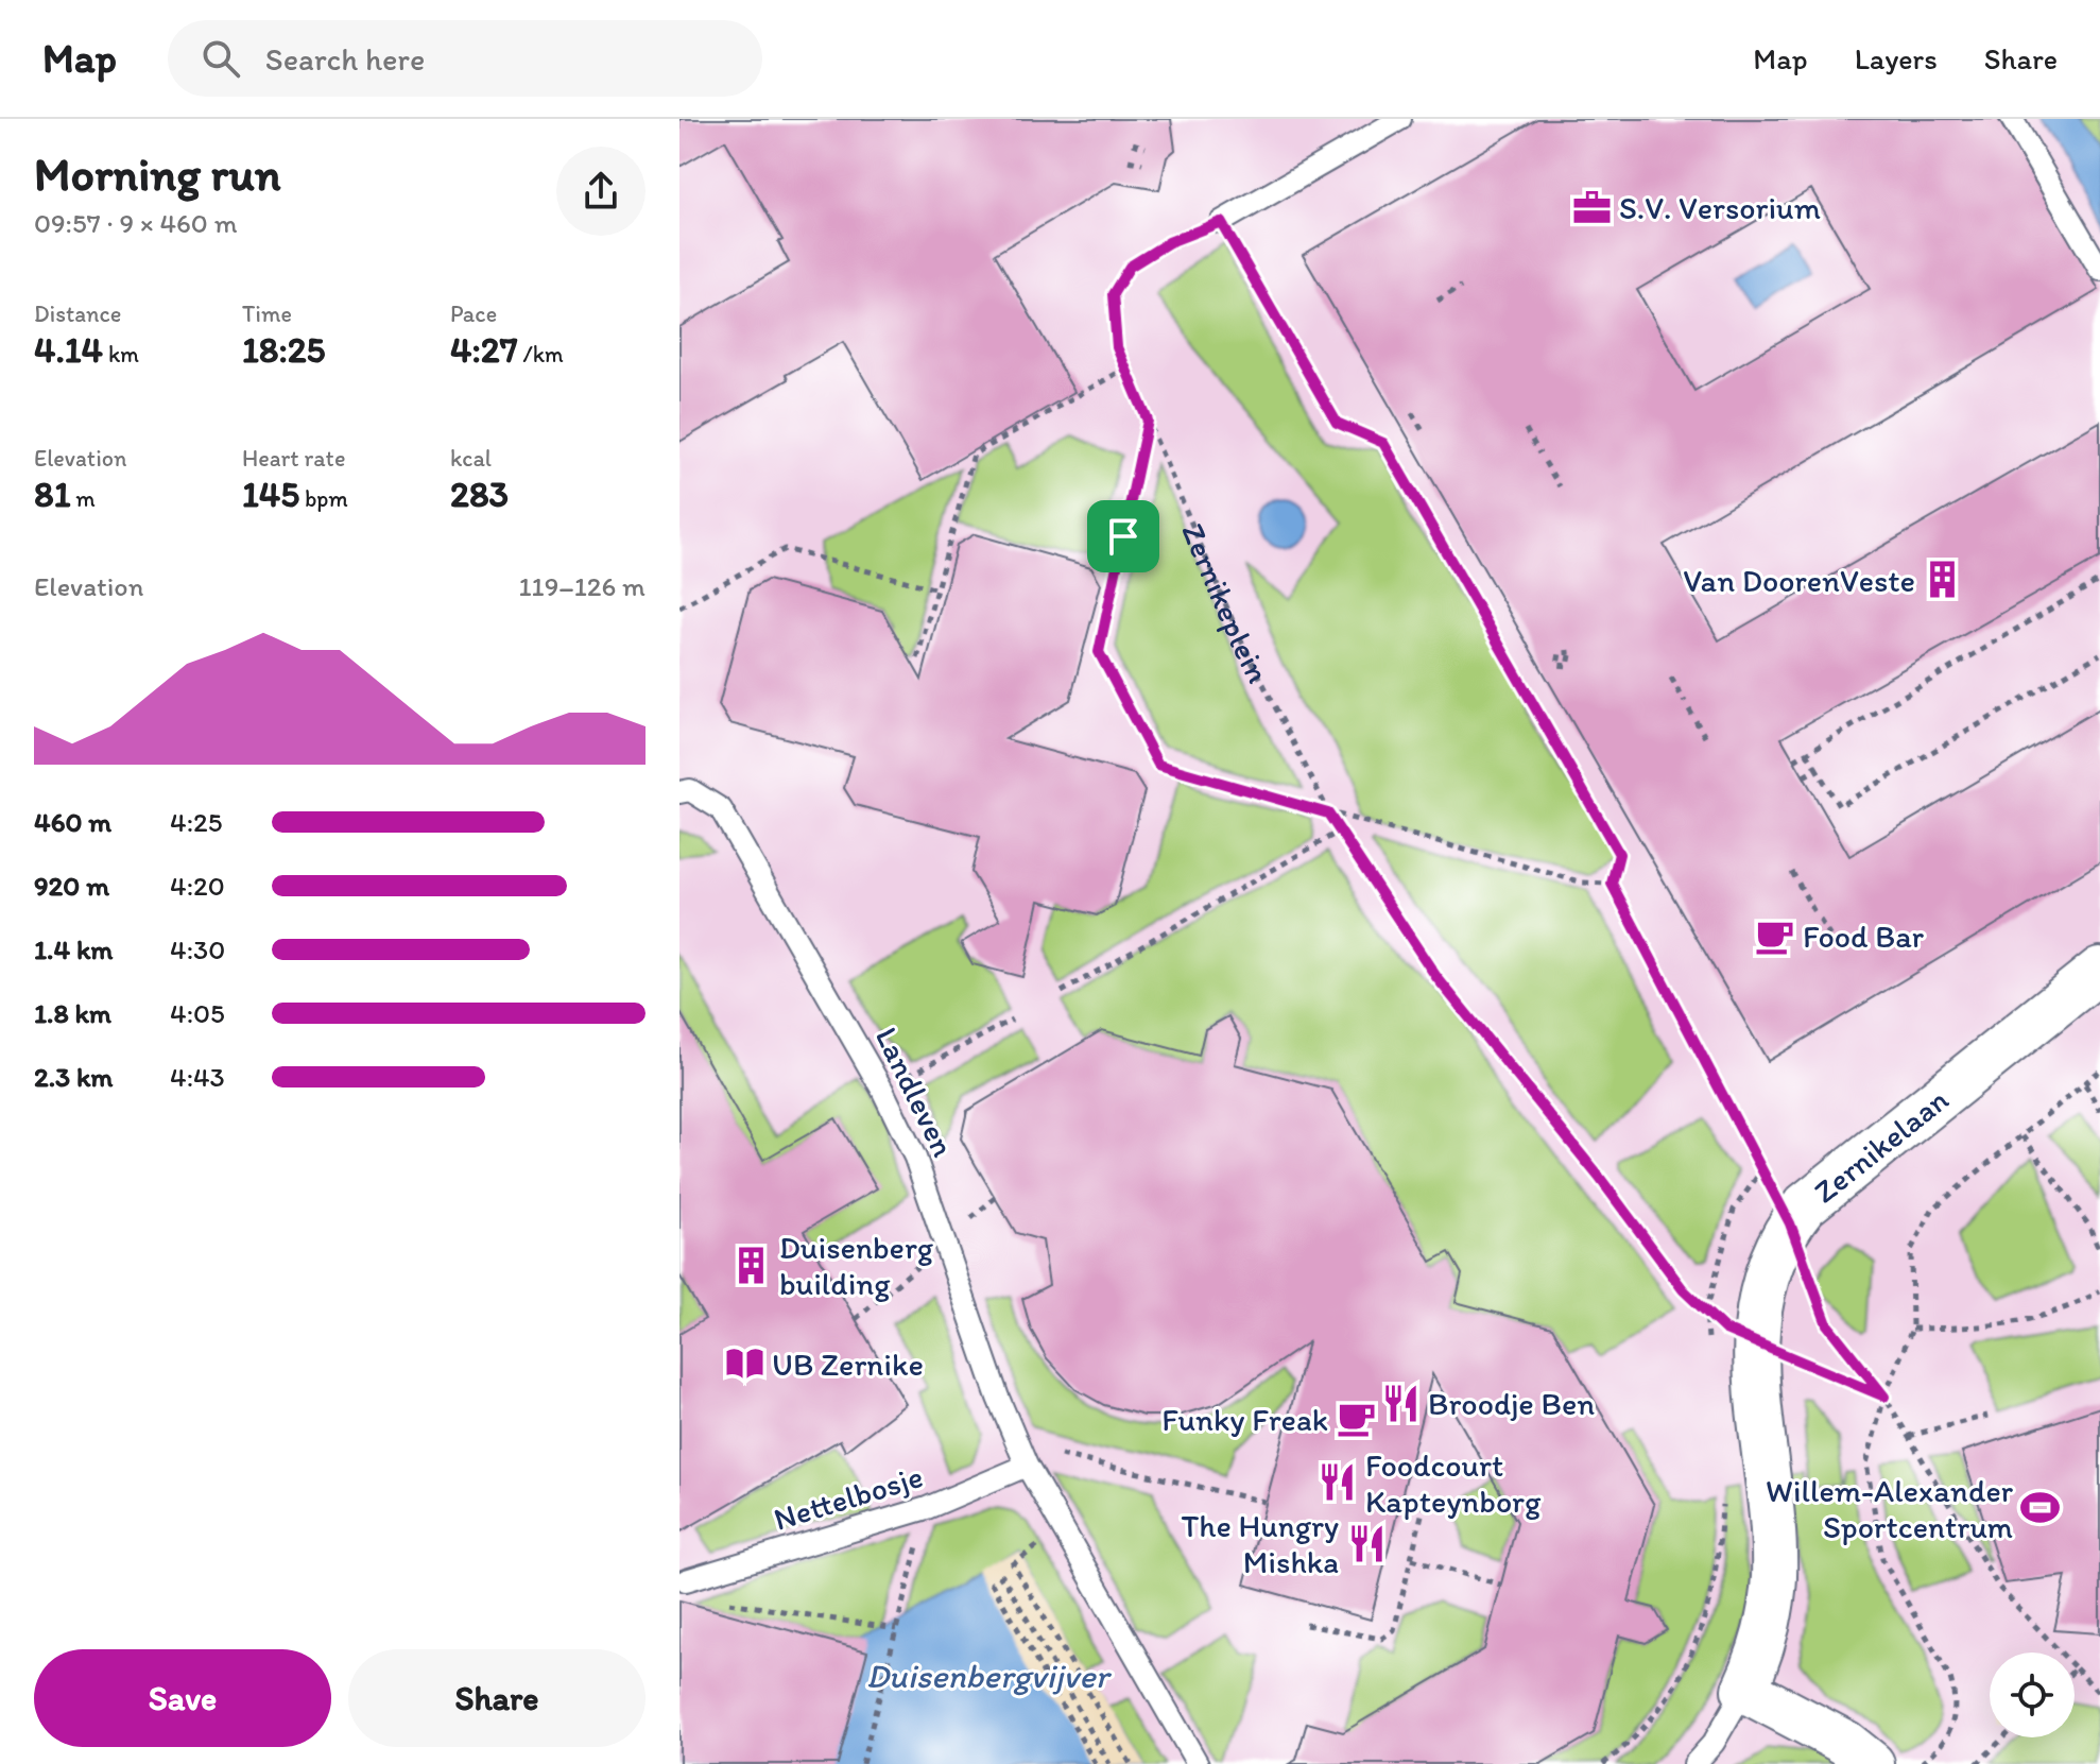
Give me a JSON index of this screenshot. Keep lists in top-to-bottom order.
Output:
{
  "streets": {
    "street": ["Zernikelaan"],
    "lane": ["Landleven", "Nettelbosje"],
    "path": ["Zernikeplein"]
  },
  "crossings": [
    ["Zernikeplein", "Zernikelaan"],
    ["Landleven", "Nettelbosje"]
  ],
  "water": ["Duisenbergvijver"],
  "places": {
    "office": ["S.V. Versorium"],
    "building": ["Van DoorenVeste", "Duisenberg building"],
    "cafe": ["Food Bar", "Funky Freak"],
    "library": ["UB Zernike"],
    "restaurant": ["Broodje Ben", "Foodcourt Kapteynborg", "The Hungry Mishka"],
    "sports": ["Willem-Alexander Sportcentrum"]
  },
  "page": {
    "header": "Map",
    "search": "Search here",
    "nav": ["Map", "Layers", "Share"],
    "heading": ["Morning run", "09:57 · 9 × 460 m"],
    "stats": [
      ["Distance", "4.14 km"],
      ["Time", "18:25"],
      ["Pace", "4:27 /km"],
      ["Elevation", "81 m"],
      ["Heart rate", "145 bpm"],
      ["kcal", "283"]
    ],
    "chart": ["Elevation", "119–126 m"],
    "list": [
      {
        "name": "460 m",
        "note": "4:25"
      },
      {
        "name": "920 m",
        "note": "4:20"
      },
      {
        "name": "1.4 km",
        "note": "4:30"
      },
      {
        "name": "1.8 km",
        "note": "4:05"
      },
      {
        "name": "2.3 km",
        "note": "4:43"
      }
    ],
    "buttons": ["Save", "Share"]
  }
}
